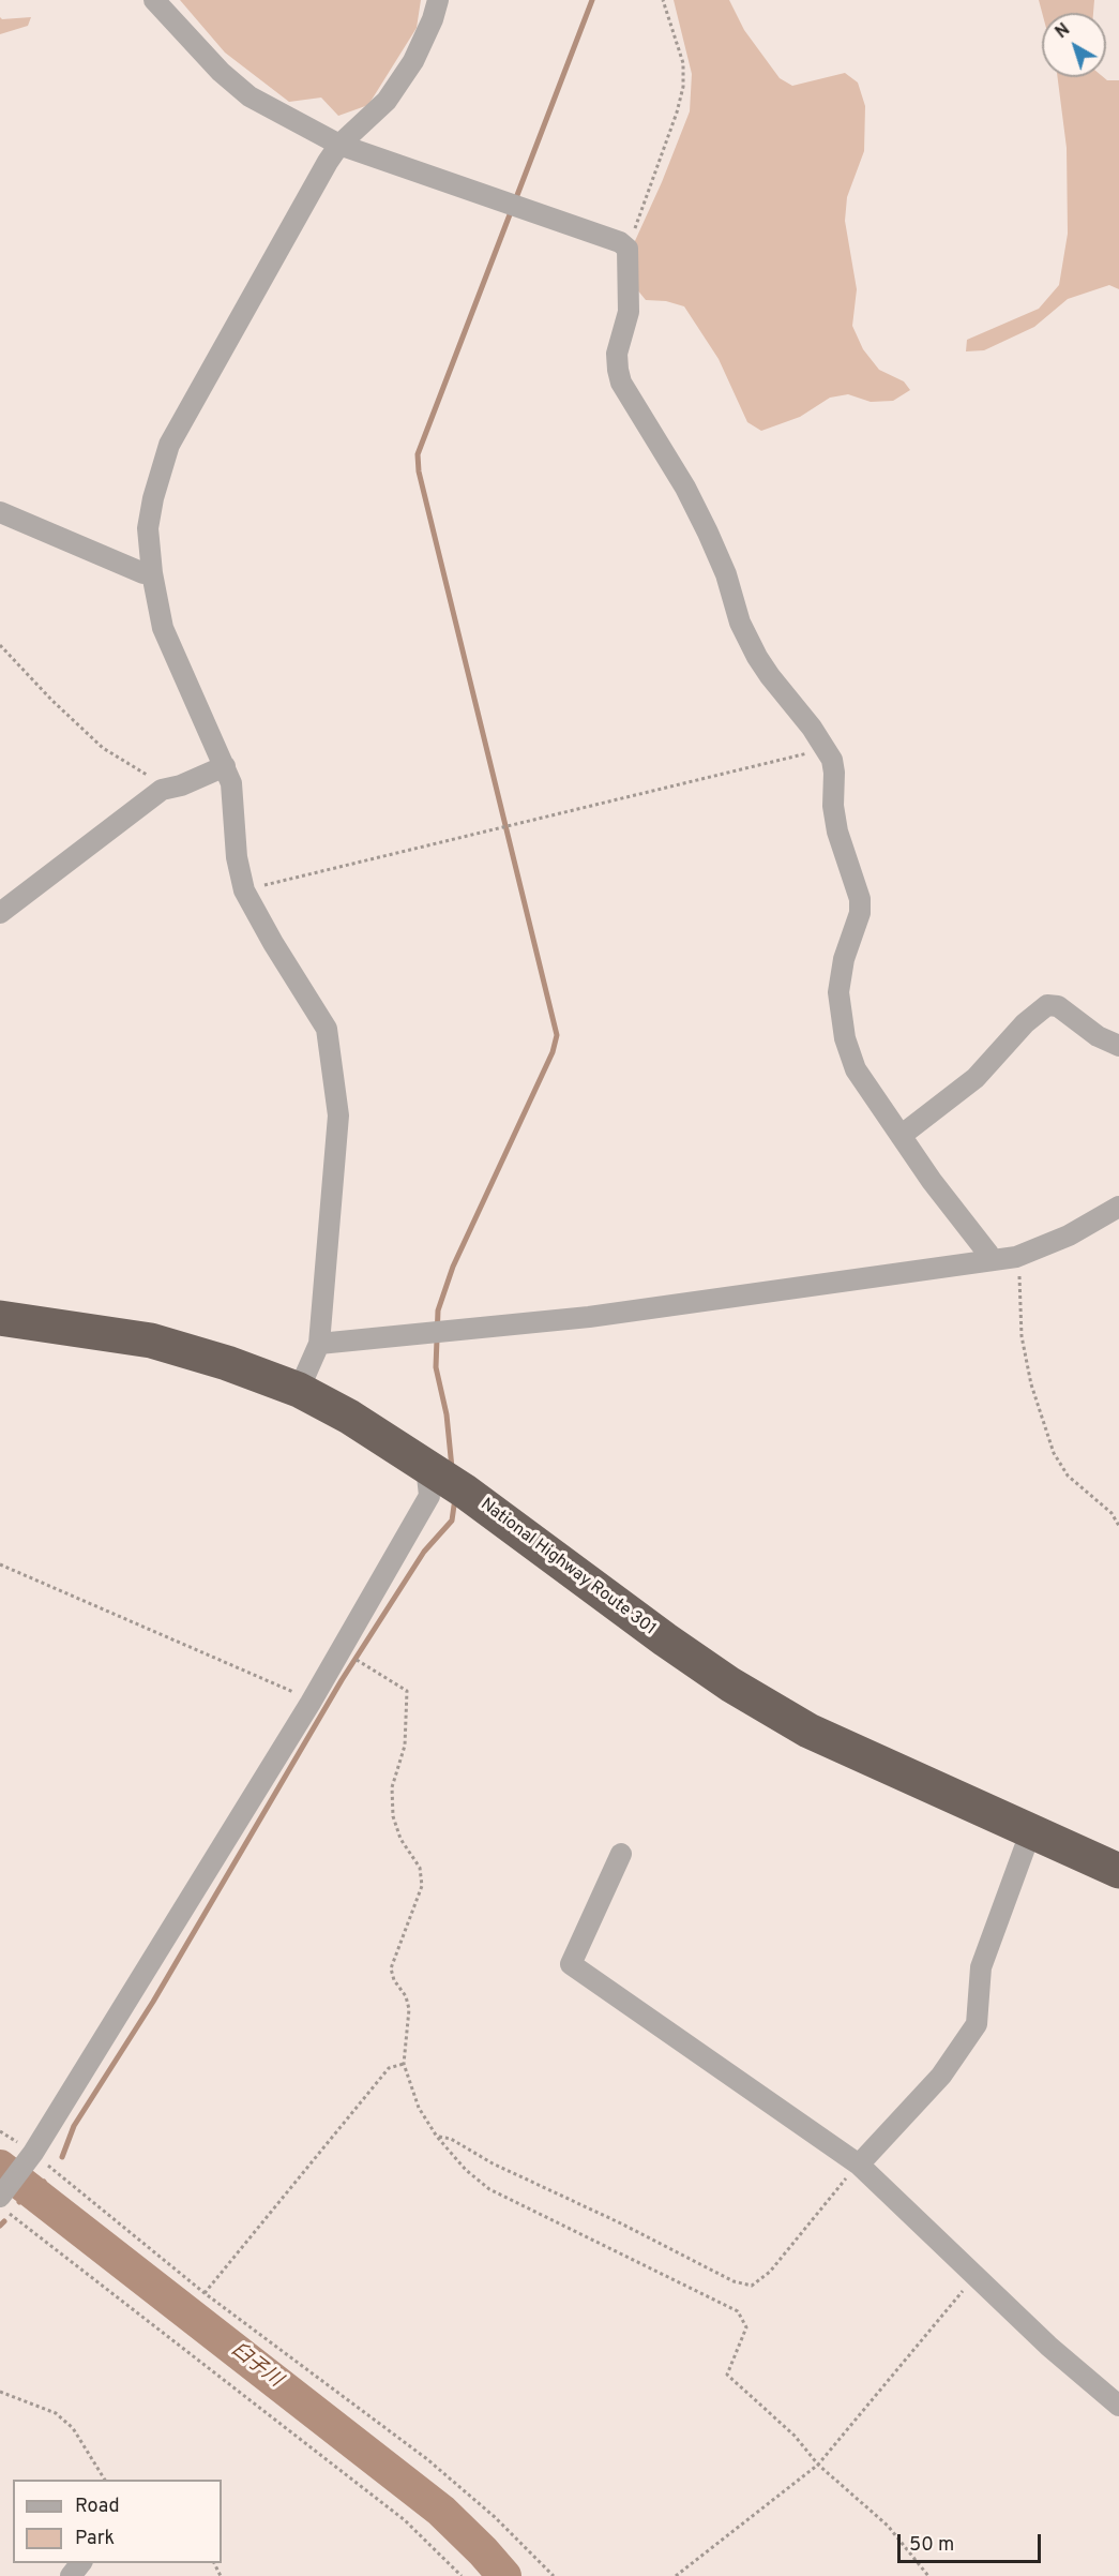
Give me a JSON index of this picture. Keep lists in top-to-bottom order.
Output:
{
  "streets": {
    "highway": ["National Highway Route 301"]
  },
  "water": ["臼子川"],
  "legend": ["Road", "Park"],
  "scale_bar": "50 m",
  "north": "top left"
}
